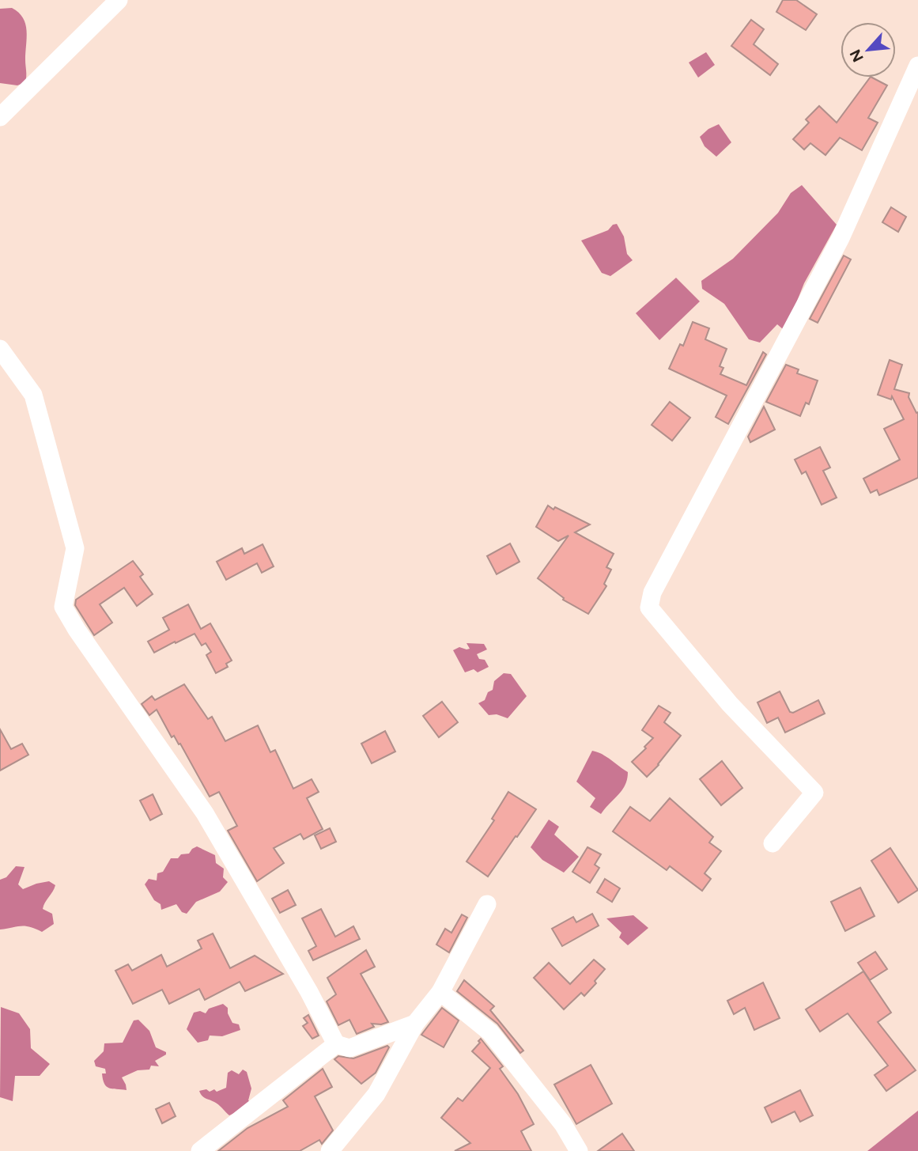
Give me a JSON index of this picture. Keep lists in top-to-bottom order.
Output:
{
  "north": "bottom left"
}
